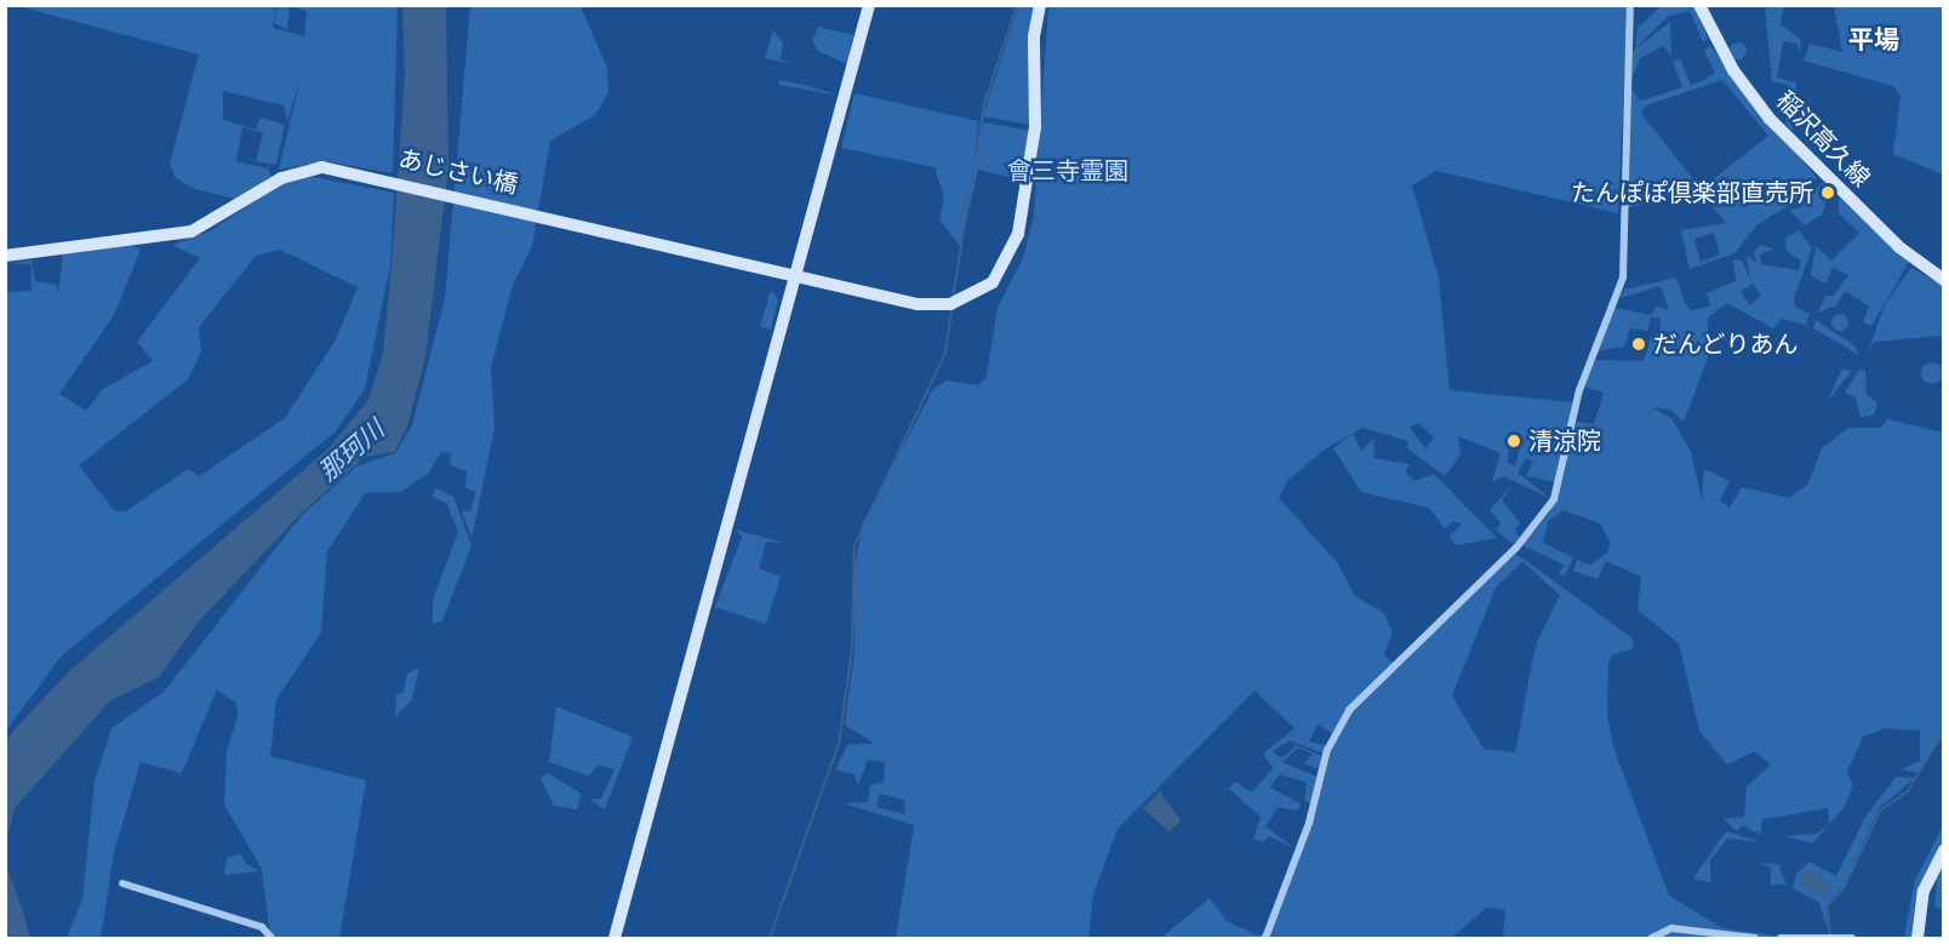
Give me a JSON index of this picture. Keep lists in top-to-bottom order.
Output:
{
  "streets": {
    "street": ["稲沢高久線", "あじさい橋"]
  },
  "districts": ["平場"],
  "water": ["那珂川"],
  "parks": ["會三寺霊園"],
  "places": ["たんぽぽ倶楽部直売所", "だんどりあん", "清涼院"]
}
